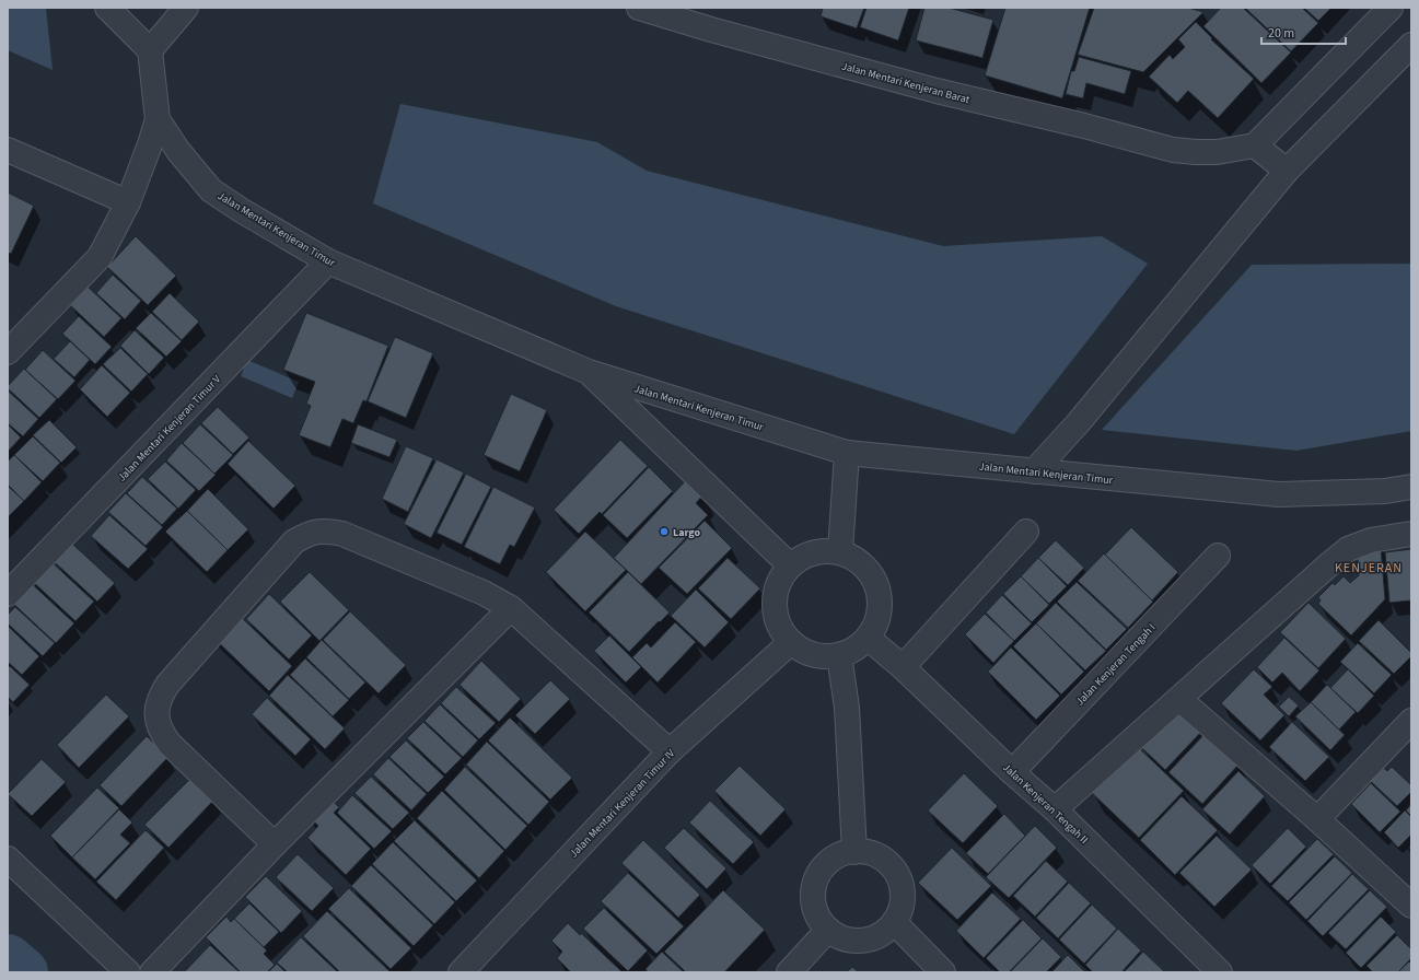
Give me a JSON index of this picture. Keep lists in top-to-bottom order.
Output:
{
  "streets": {
    "street": [
      "Jalan Mentari Kenjeran Barat",
      "Jalan Mentari Kenjeran Timur",
      "Jalan Mentari Kenjeran Timur V",
      "Jalan Kenjeran Tengah I",
      "Jalan Mentari Kenjeran Timur IV",
      "Jalan Kenjeran Tengah II"
    ]
  },
  "crossings": [
    ["Jalan Mentari Kenjeran Timur", "Jalan Mentari Kenjeran Timur V"],
    ["Jalan Kenjeran Tengah I", "Jalan Kenjeran Tengah II"],
    ["Jalan Mentari Kenjeran Timur IV", "Jalan Kenjeran Tengah II"]
  ],
  "districts": ["KENJERAN"],
  "places": ["Largo"],
  "scale_bar": "20 m"
}
